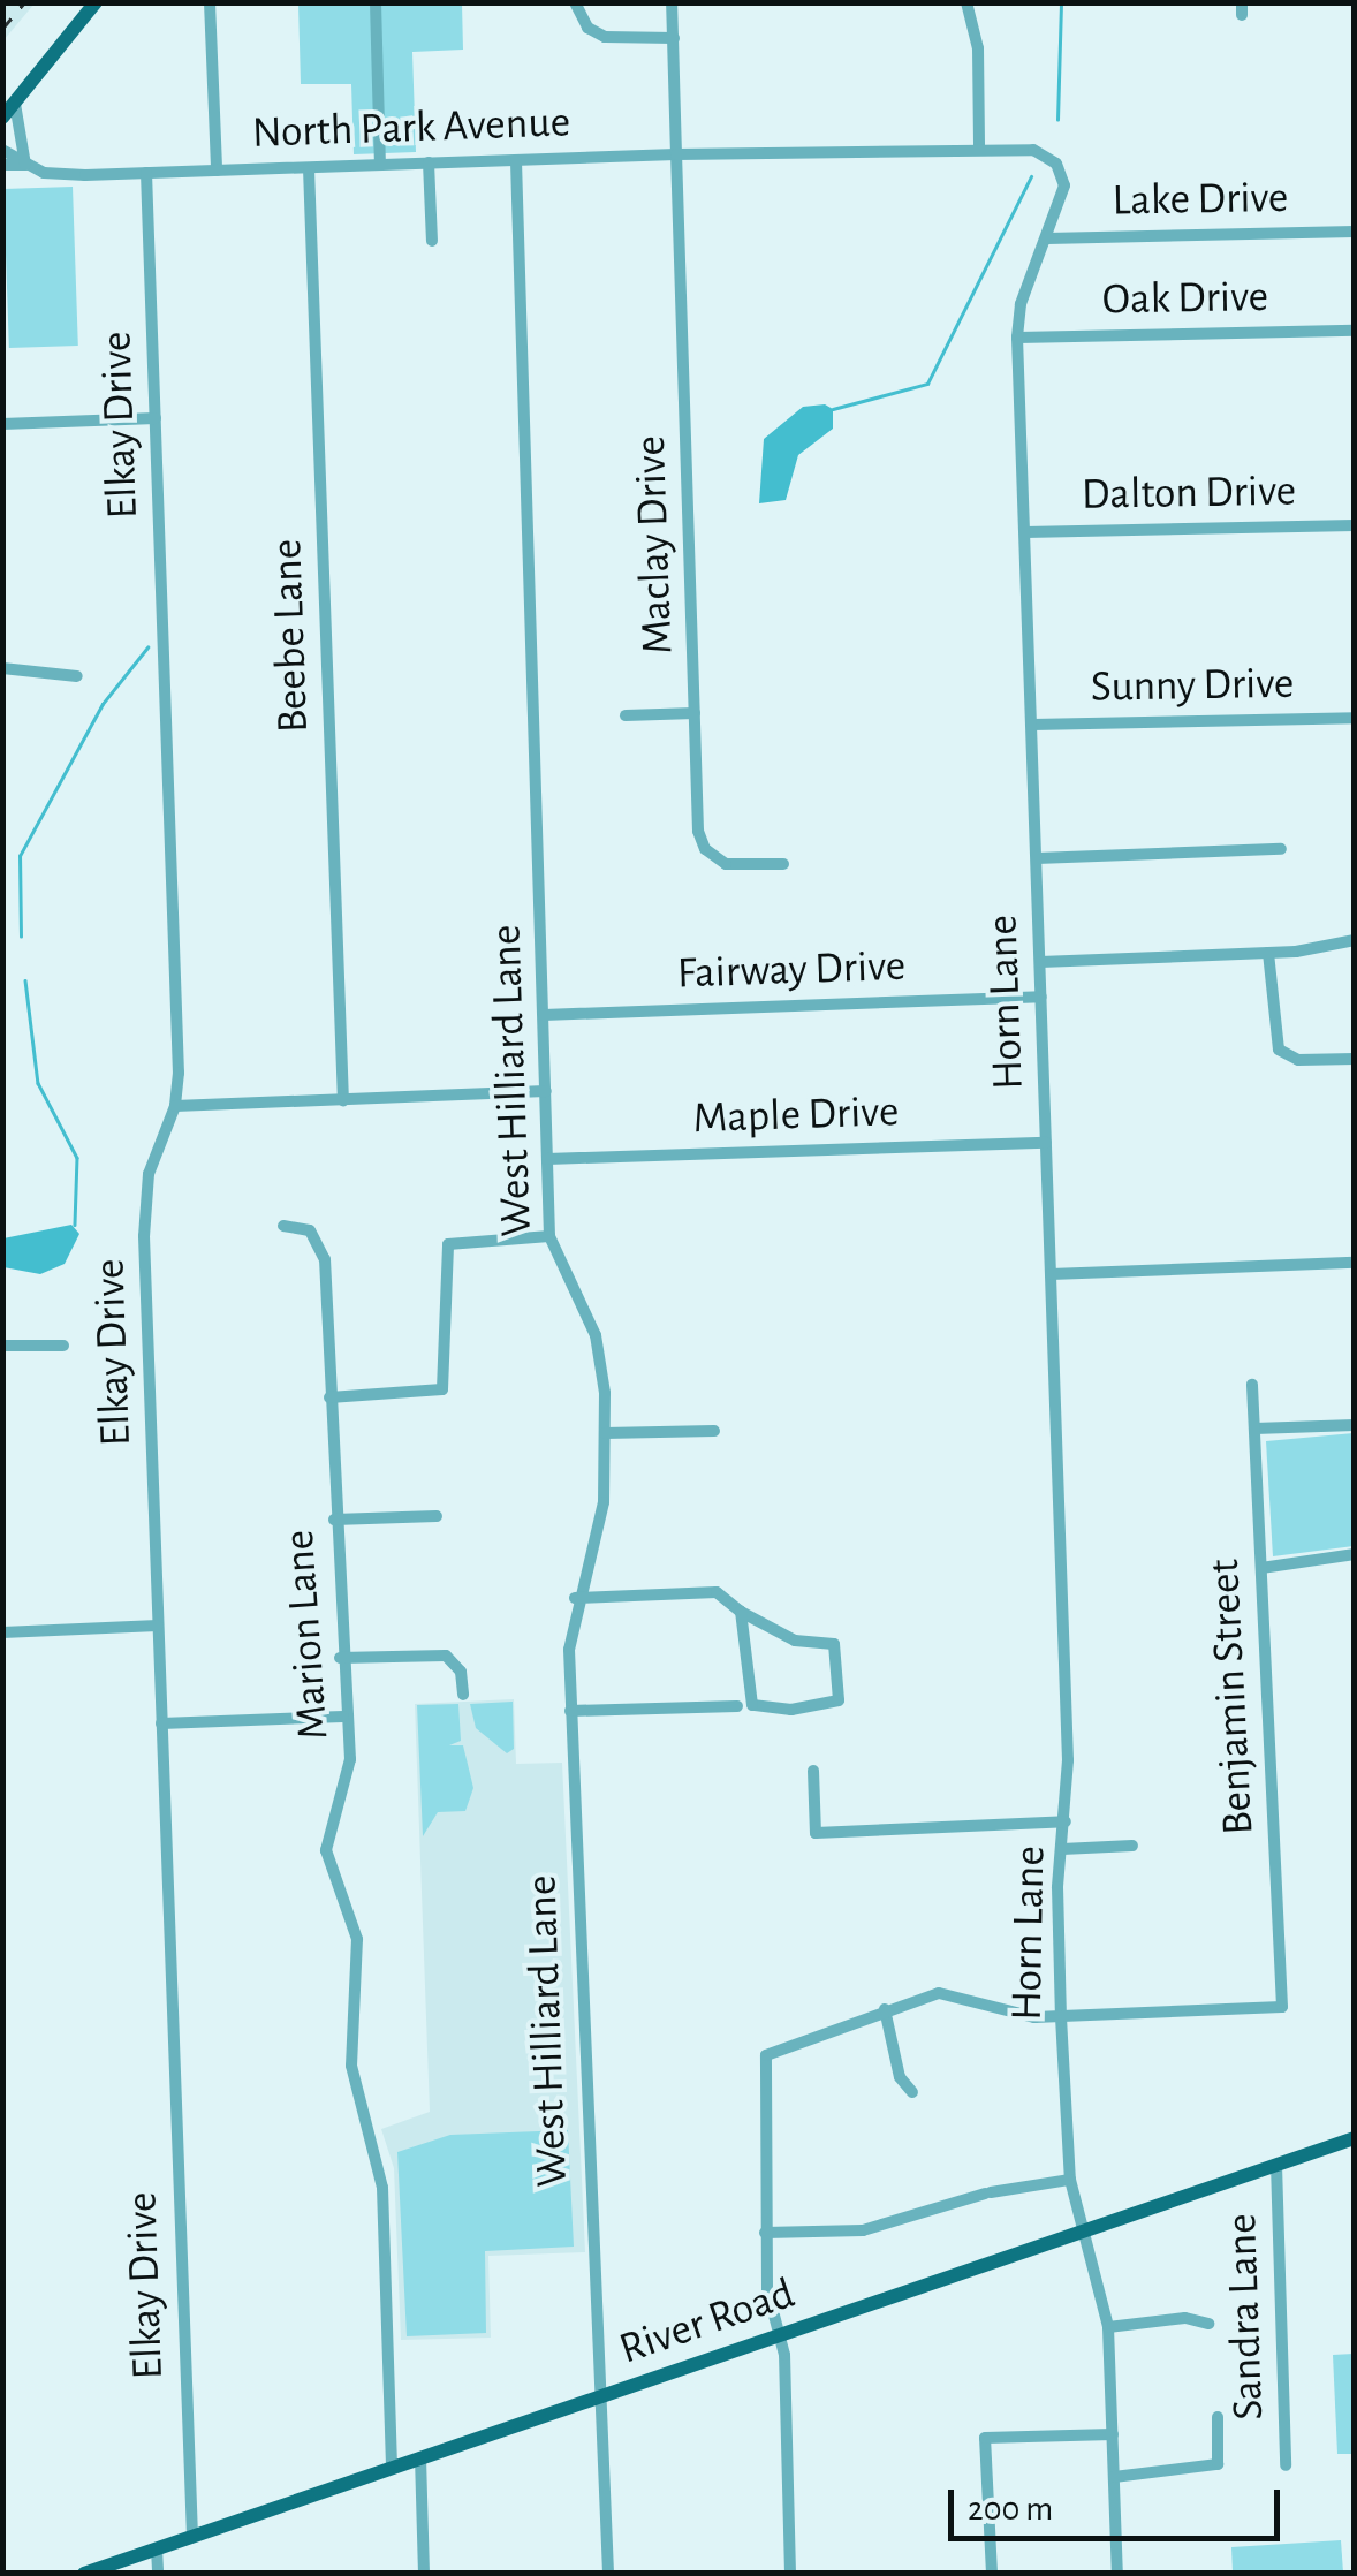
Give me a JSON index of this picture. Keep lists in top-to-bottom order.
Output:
{
  "streets": {
    "main road": ["River Road"],
    "street": [
      "North Park Avenue",
      "Lake Drive",
      "Oak Drive",
      "Elkay Drive",
      "Dalton Drive",
      "Maclay Drive",
      "Beebe Lane",
      "Sunny Drive",
      "Fairway Drive",
      "Horn Lane",
      "West Hilliard Lane",
      "Maple Drive",
      "Marion Lane",
      "Benjamin Street",
      "Sandra Lane"
    ]
  },
  "crossings": [
    ["North Park Avenue", "Elkay Drive"],
    ["North Park Avenue", "Maclay Drive"],
    ["North Park Avenue", "Beebe Lane"],
    ["North Park Avenue", "Horn Lane"],
    ["North Park Avenue", "West Hilliard Lane"],
    ["Lake Drive", "Horn Lane"],
    ["Oak Drive", "Horn Lane"],
    ["Elkay Drive", "River Road"],
    ["Dalton Drive", "Horn Lane"],
    ["Maclay Drive", "Horn Lane"],
    ["Sunny Drive", "Horn Lane"],
    ["Fairway Drive", "Horn Lane"],
    ["Fairway Drive", "West Hilliard Lane"],
    ["Horn Lane", "Maple Drive"],
    ["Horn Lane", "Benjamin Street"],
    ["Horn Lane", "River Road"],
    ["West Hilliard Lane", "Maple Drive"],
    ["West Hilliard Lane", "River Road"],
    ["Marion Lane", "River Road"],
    ["Sandra Lane", "River Road"]
  ],
  "scale_bar": "200 m"
}
